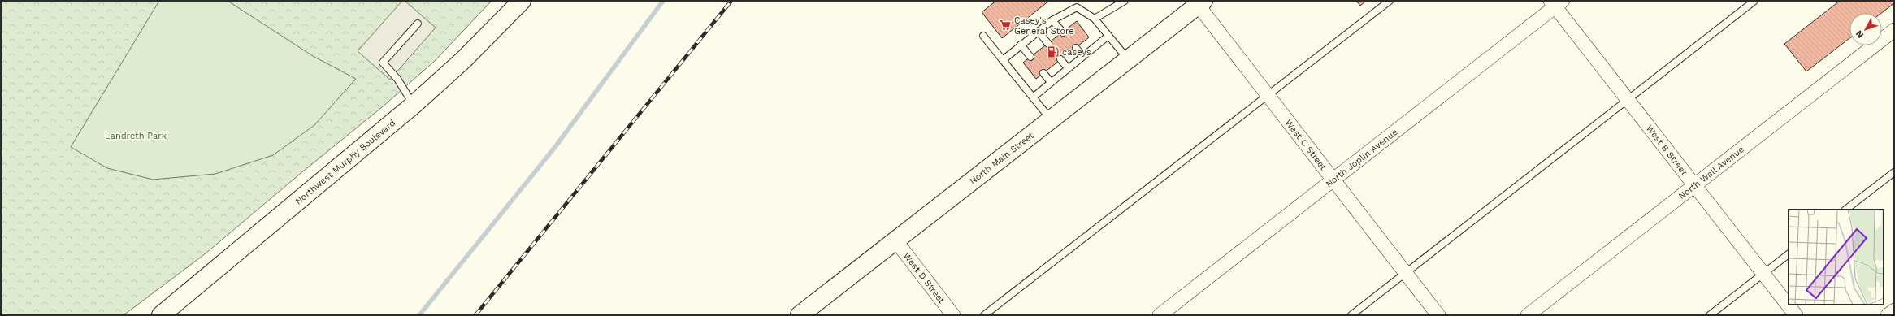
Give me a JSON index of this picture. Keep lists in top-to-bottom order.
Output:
{
  "streets": {
    "main road": ["North Main Street", "Northwest Murphy Boulevard"],
    "street": [
      "West C Street",
      "West B Street",
      "North Joplin Avenue",
      "North Wall Avenue",
      "West D Street"
    ]
  },
  "crossings": [
    ["West C Street", "North Main Street"],
    ["West C Street", "North Joplin Avenue"],
    ["West B Street", "North Joplin Avenue"],
    ["West B Street", "North Wall Avenue"],
    ["North Main Street", "West D Street"]
  ],
  "parks": ["Landreth Park"],
  "places": {
    "supermarket": ["Casey's General Store"],
    "fuel station": ["caseys"]
  },
  "north": "bottom left"
}
